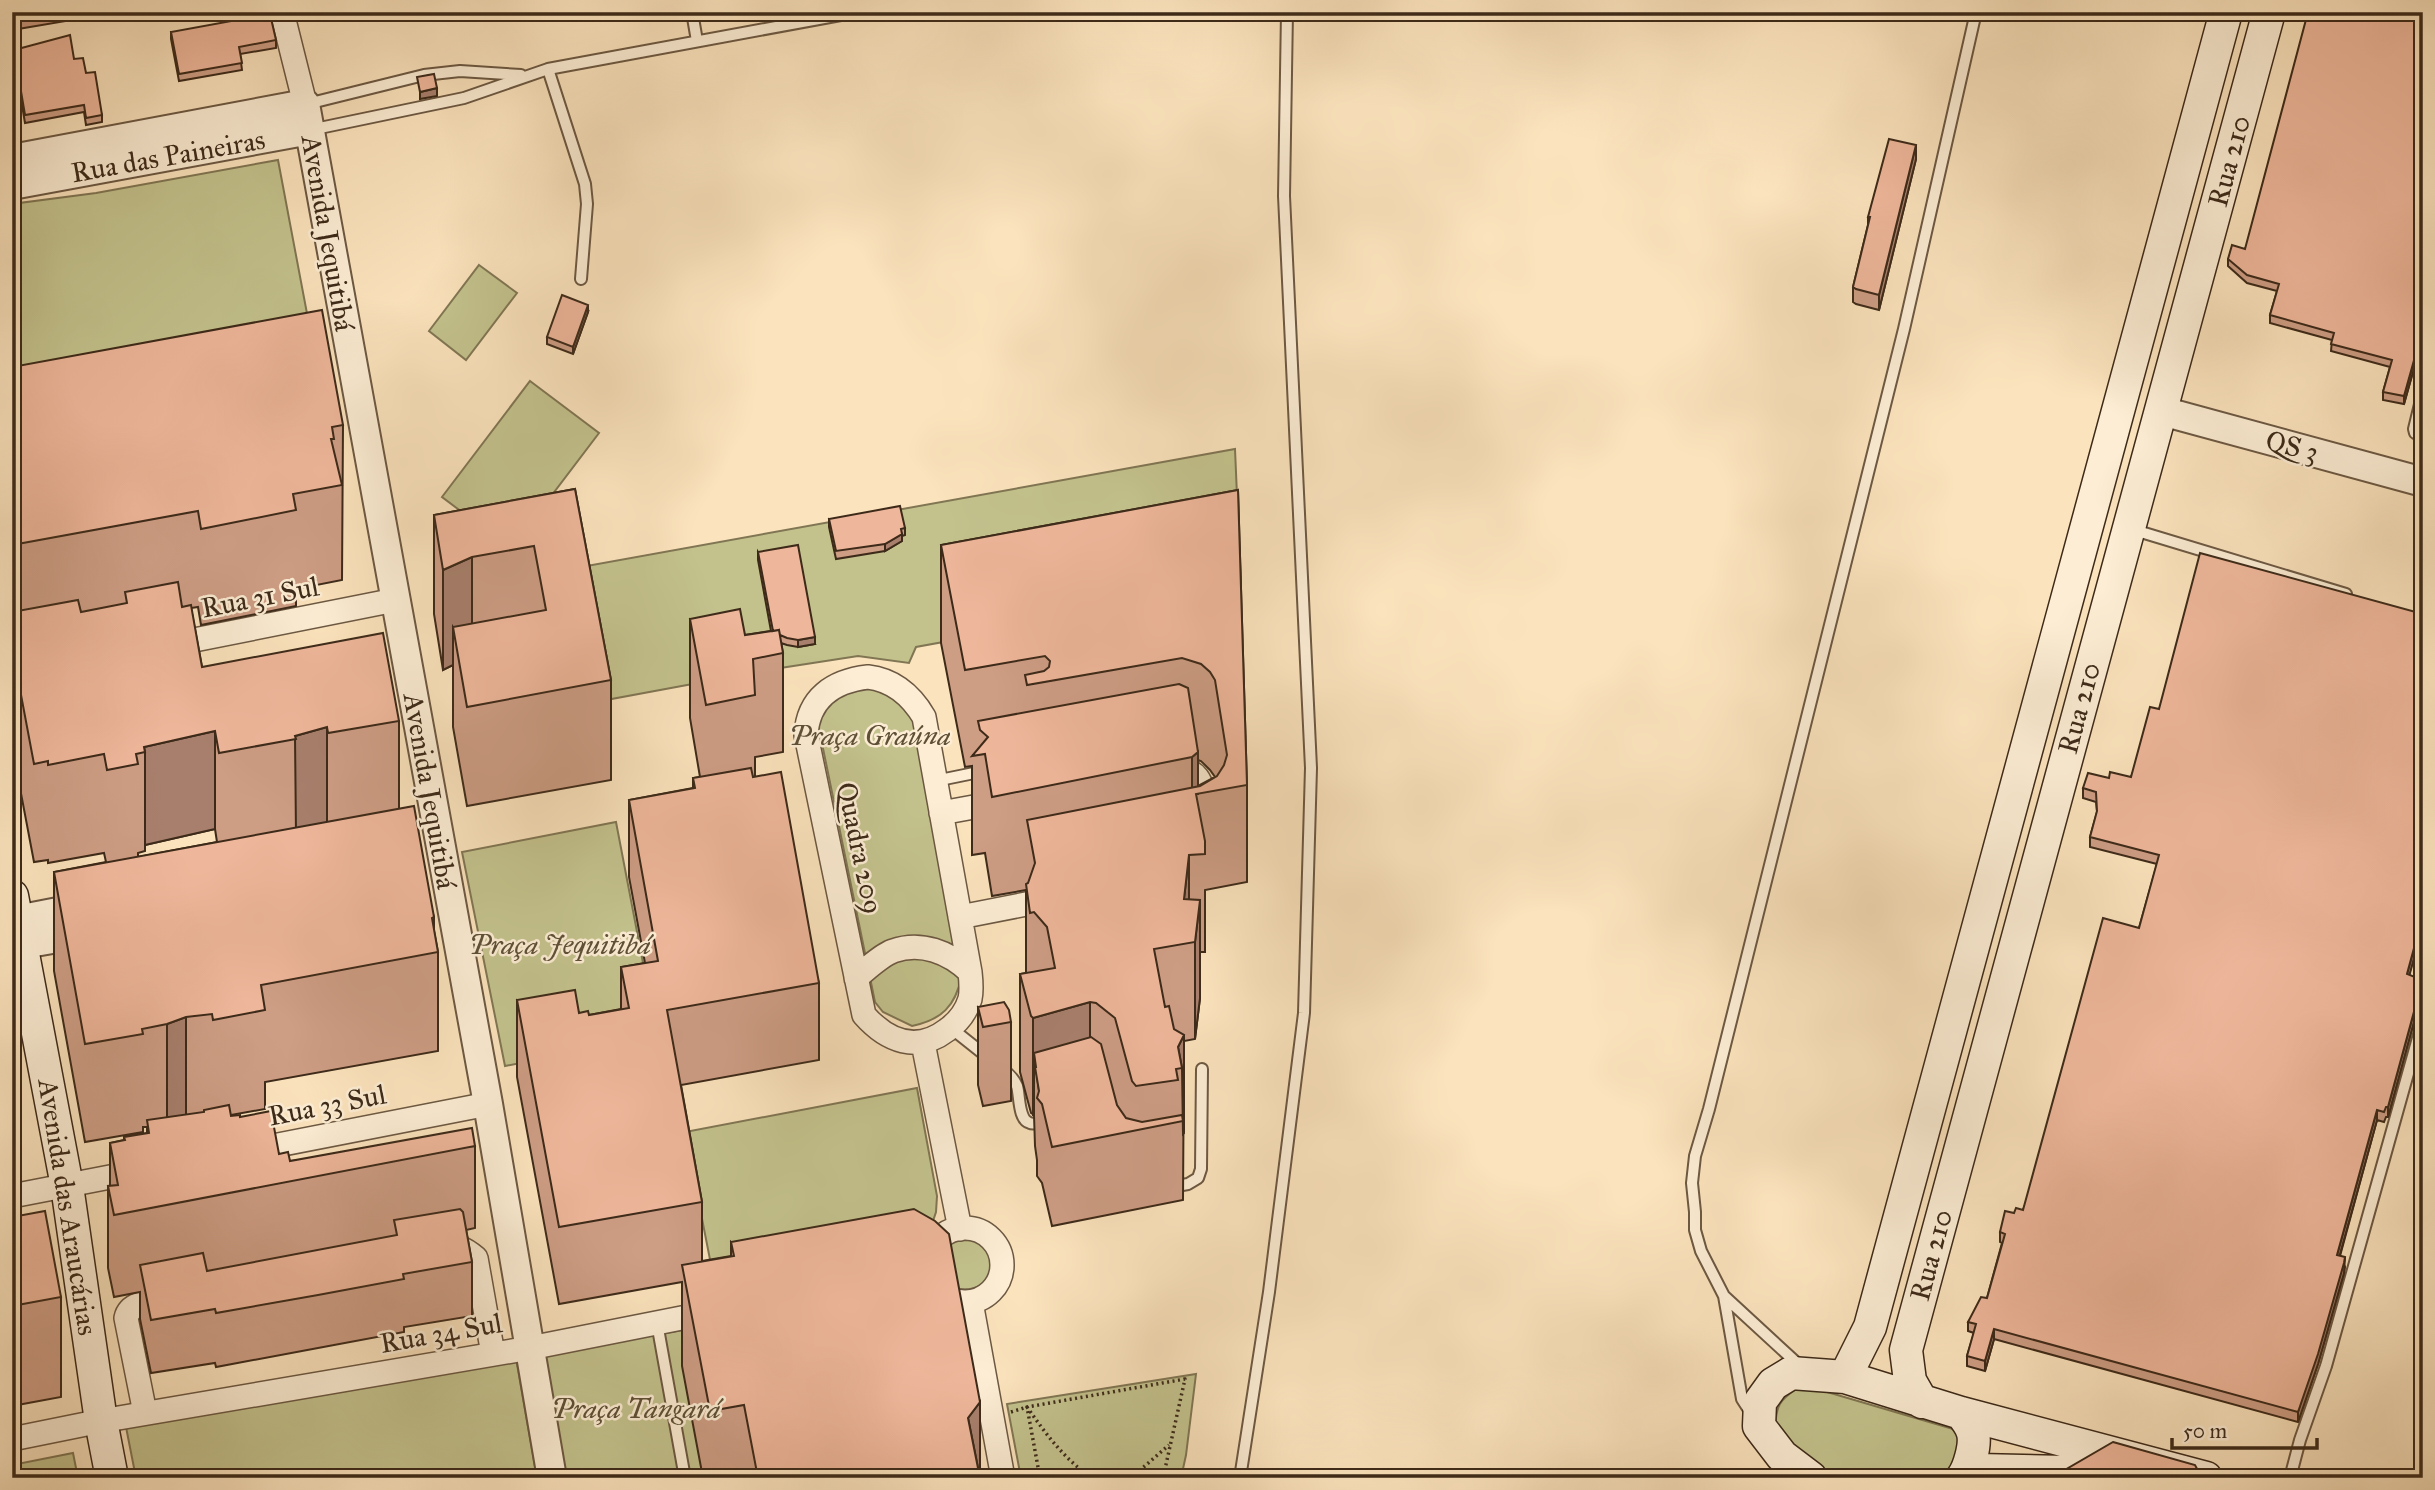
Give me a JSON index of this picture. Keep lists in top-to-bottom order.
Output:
{
  "streets": {
    "main road": ["Rua 210", "Avenida das Araucárias"],
    "street": [
      "Rua das Paineiras",
      "Avenida Jequitibá",
      "QS 3",
      "Rua 31 Sul",
      "Quadra 209",
      "Rua 33 Sul",
      "Rua 34 Sul"
    ]
  },
  "crossings": [
    ["Rua das Paineiras", "Avenida Jequitibá"],
    ["Rua 210", "QS 3"],
    ["Avenida Jequitibá", "Rua 31 Sul"],
    ["Avenida Jequitibá", "Rua 33 Sul"],
    ["Avenida Jequitibá", "Rua 34 Sul"],
    ["Avenida das Araucárias", "Rua 34 Sul"]
  ],
  "parks": ["Praça Graúna", "Praça Jequitibá", "Praça Tangará"],
  "scale_bar": "50 m"
}
